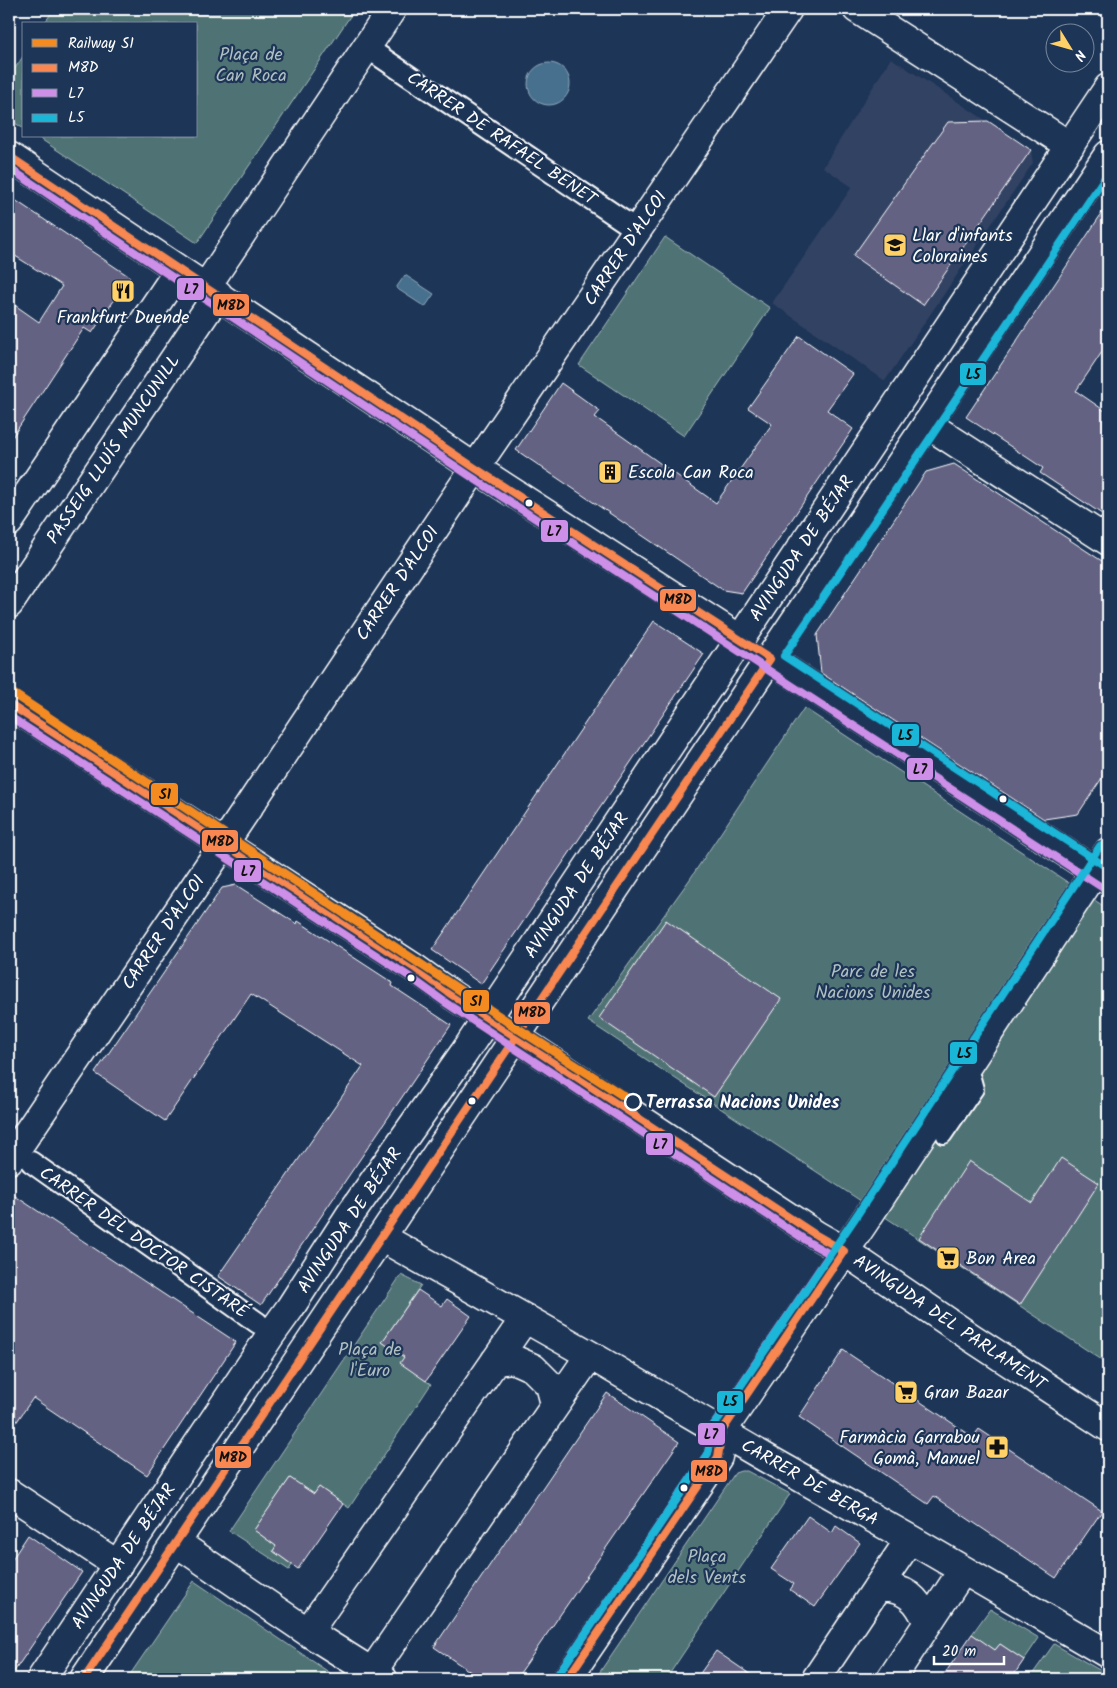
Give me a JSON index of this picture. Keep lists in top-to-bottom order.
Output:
{
  "streets": {
    "street": [
      "CARRER DE RAFAEL BENET",
      "CARRER D'ALCOI",
      "PASSEIG LLUÍS MUNCUNILL",
      "AVINGUDA DE BÉJAR",
      "CARRER DEL DOCTOR CISTARÉ",
      "AVINGUDA DEL PARLAMENT",
      "CARRER DE BERGA"
    ]
  },
  "crossings": [
    ["CARRER DE RAFAEL BENET", "CARRER D'ALCOI"],
    ["CARRER D'ALCOI", "CARRER DEL DOCTOR CISTARÉ"],
    ["CARRER D'ALCOI", "AVINGUDA DEL PARLAMENT"],
    ["AVINGUDA DE BÉJAR", "AVINGUDA DEL PARLAMENT"],
    ["AVINGUDA DE BÉJAR", "CARRER DE BERGA"]
  ],
  "parks": [
    "Plaça de Can Roca",
    "Parc de les Nacions Unides",
    "Plaça de l'Euro",
    "Plaça dels Vents"
  ],
  "places": {
    "school or university": ["Llar d'infants Coloraines"],
    "restaurant": ["Frankfurt Duende"],
    "building": ["Escola Can Roca"],
    "other": ["Terrassa Nacions Unides"],
    "supermarket": ["Bon Area", "Gran Bazar"],
    "pharmacy": ["Farmàcia Garrabou Gomà, Manuel"]
  },
  "lines": [
    "transit line M8D",
    "transit line L7",
    "transit line L5",
    "rail line S1"
  ],
  "legend": [
    "Railway S1",
    "M8D",
    "L7",
    "L5"
  ],
  "scale_bar": "20 m",
  "north": "bottom right"
}
